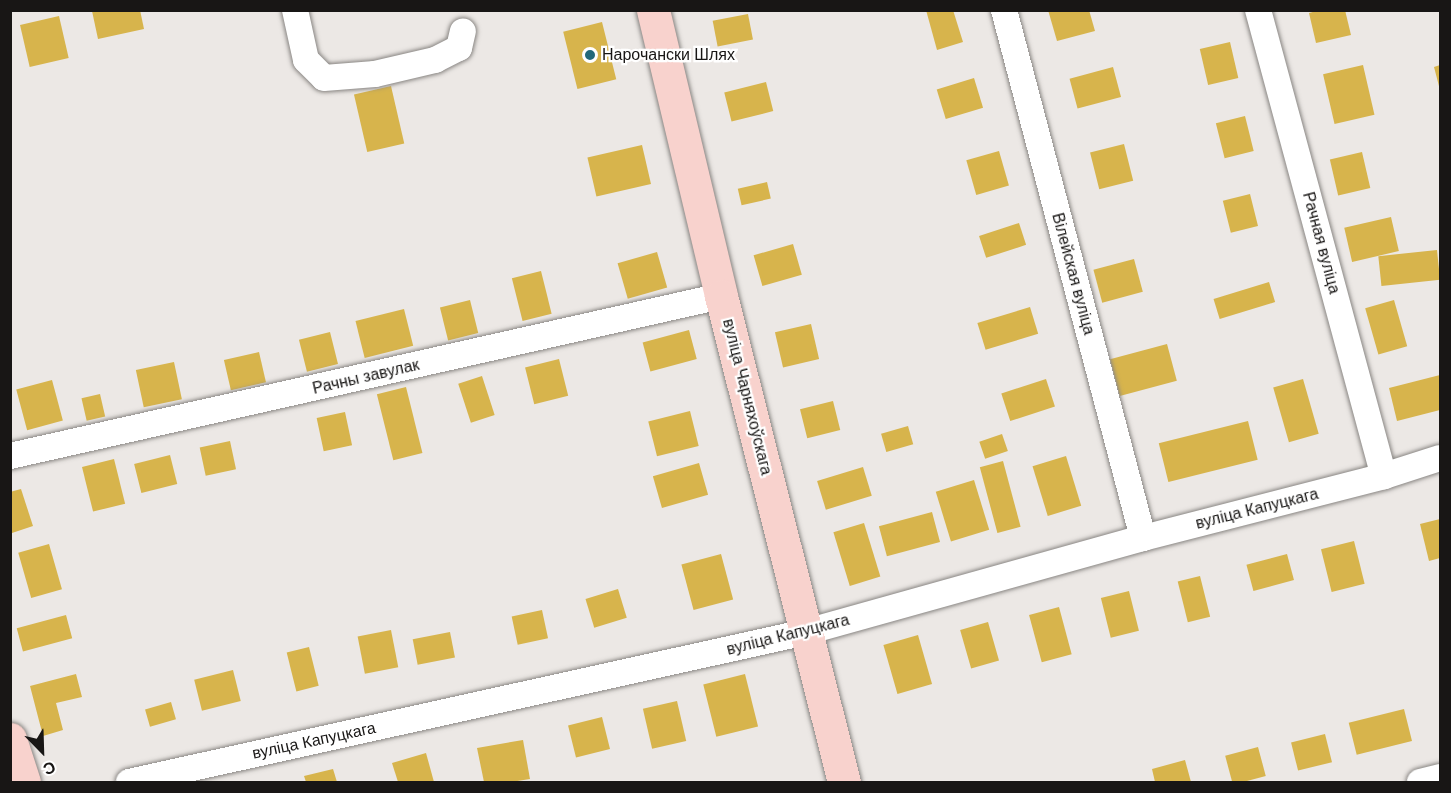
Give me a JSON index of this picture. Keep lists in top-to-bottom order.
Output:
{
  "streets": {
    "main road": ["вуліца Чарняхоўскага"],
    "street": [
      "Рачная вуліца",
      "Вілейская вуліца",
      "Рачны завулак",
      "вуліца Капуцкага"
    ]
  },
  "crossings": [
    ["Рачная вуліца", "вуліца Капуцкага"],
    ["Вілейская вуліца", "вуліца Капуцкага"],
    ["Рачны завулак", "вуліца Чарняхоўскага"],
    ["вуліца Чарняхоўскага", "вуліца Капуцкага"]
  ],
  "places": ["Нарочански Шлях"],
  "north": "bottom right"
}
